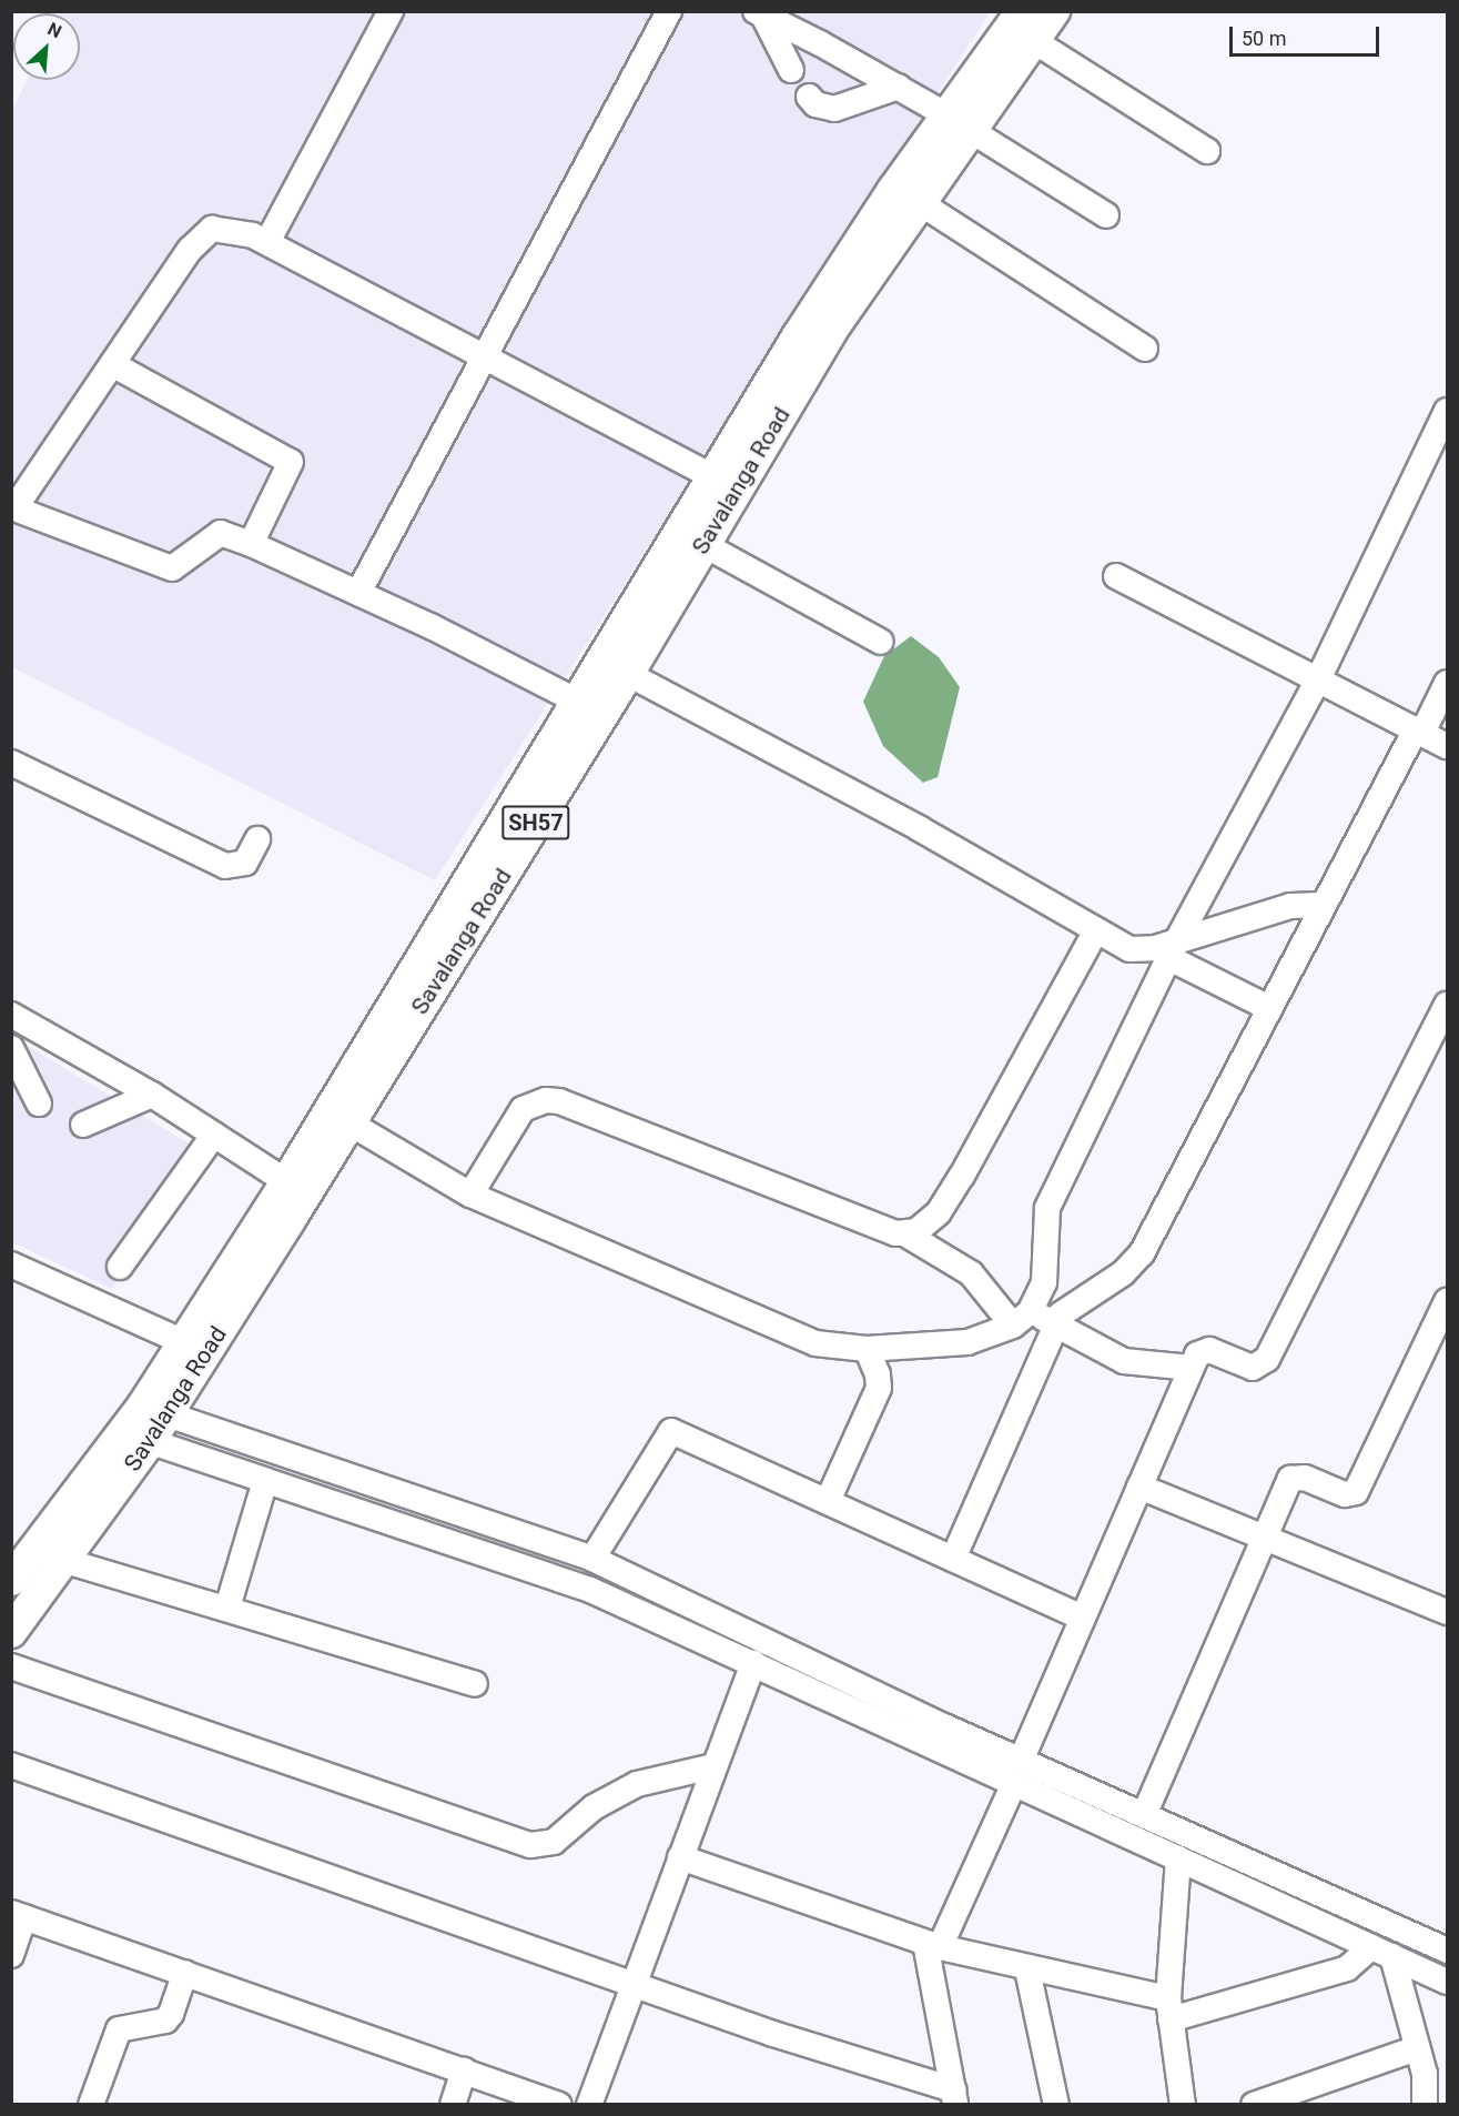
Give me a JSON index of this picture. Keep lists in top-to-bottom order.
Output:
{
  "streets": {
    "main road": ["Savalanga Road", "SH57"]
  },
  "scale_bar": "50 m",
  "north": "top right"
}
